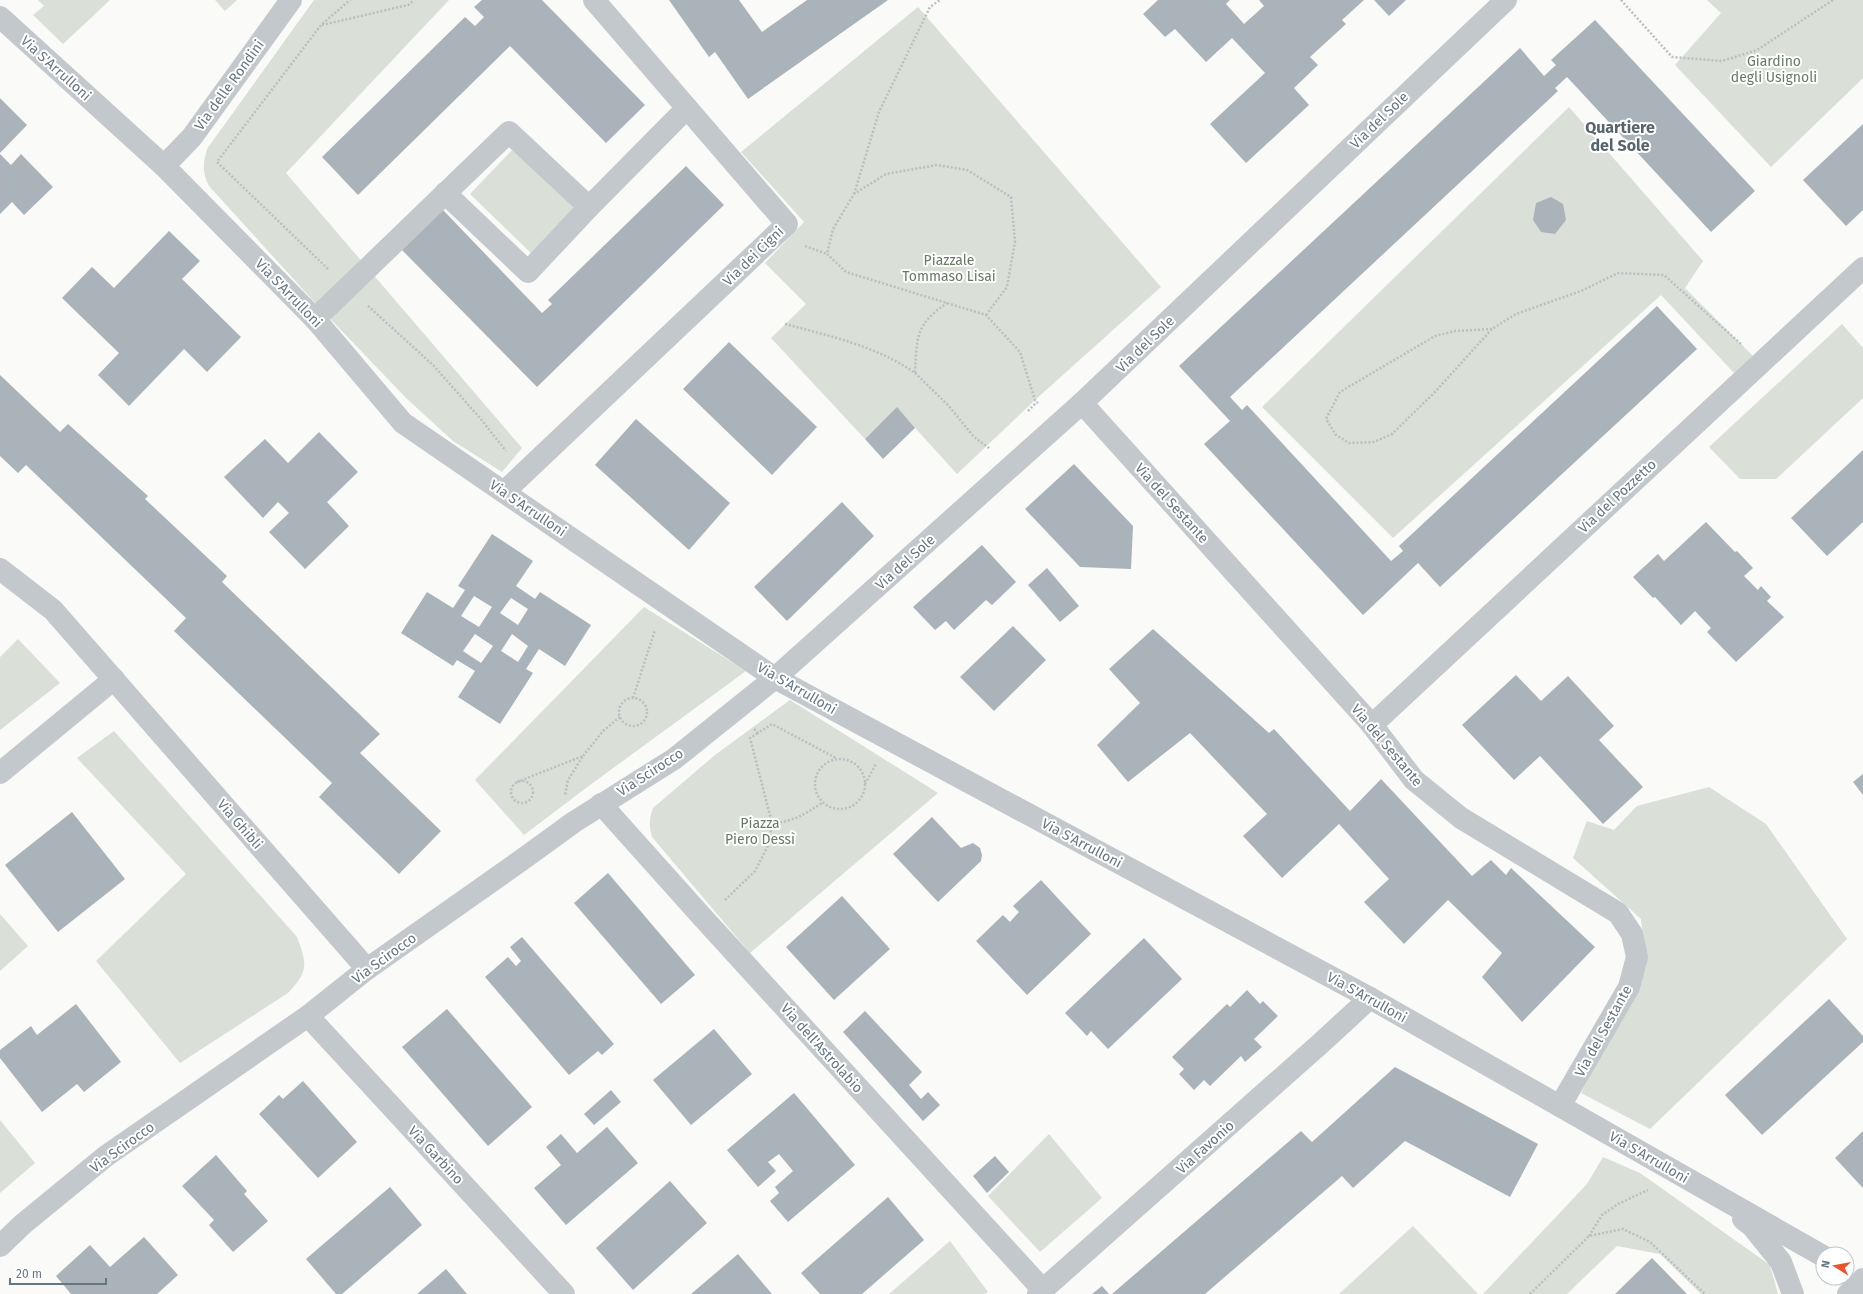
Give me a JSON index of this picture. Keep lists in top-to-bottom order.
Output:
{
  "streets": {
    "street": [
      "Via S'Arrulloni",
      "Via delle Rondini",
      "Via del Sole",
      "Via dei Cigni",
      "Via del Pozzetto",
      "Via del Sestante",
      "Via Scirocco",
      "Via Ghibli",
      "Via dell'Astrolabio",
      "Via Favonio",
      "Via Garbino"
    ]
  },
  "crossings": [
    ["Via S'Arrulloni", "Via delle Rondini"],
    ["Via S'Arrulloni", "Via del Sole"],
    ["Via S'Arrulloni", "Via dei Cigni"],
    ["Via S'Arrulloni", "Via del Sestante"],
    ["Via S'Arrulloni", "Via Scirocco"],
    ["Via S'Arrulloni", "Via Favonio"],
    ["Via del Sole", "Via del Sestante"],
    ["Via del Sole", "Via Scirocco"],
    ["Via del Pozzetto", "Via del Sestante"],
    ["Via Scirocco", "Via Ghibli"],
    ["Via Scirocco", "Via dell'Astrolabio"],
    ["Via Scirocco", "Via Garbino"],
    ["Via dell'Astrolabio", "Via Favonio"]
  ],
  "districts": ["Quartiere del Sole"],
  "parks": ["Giardino degli Usignoli", "Piazzale Tommaso Lisai", "Piazza Piero Dessì"],
  "scale_bar": "20 m",
  "north": "left"
}
